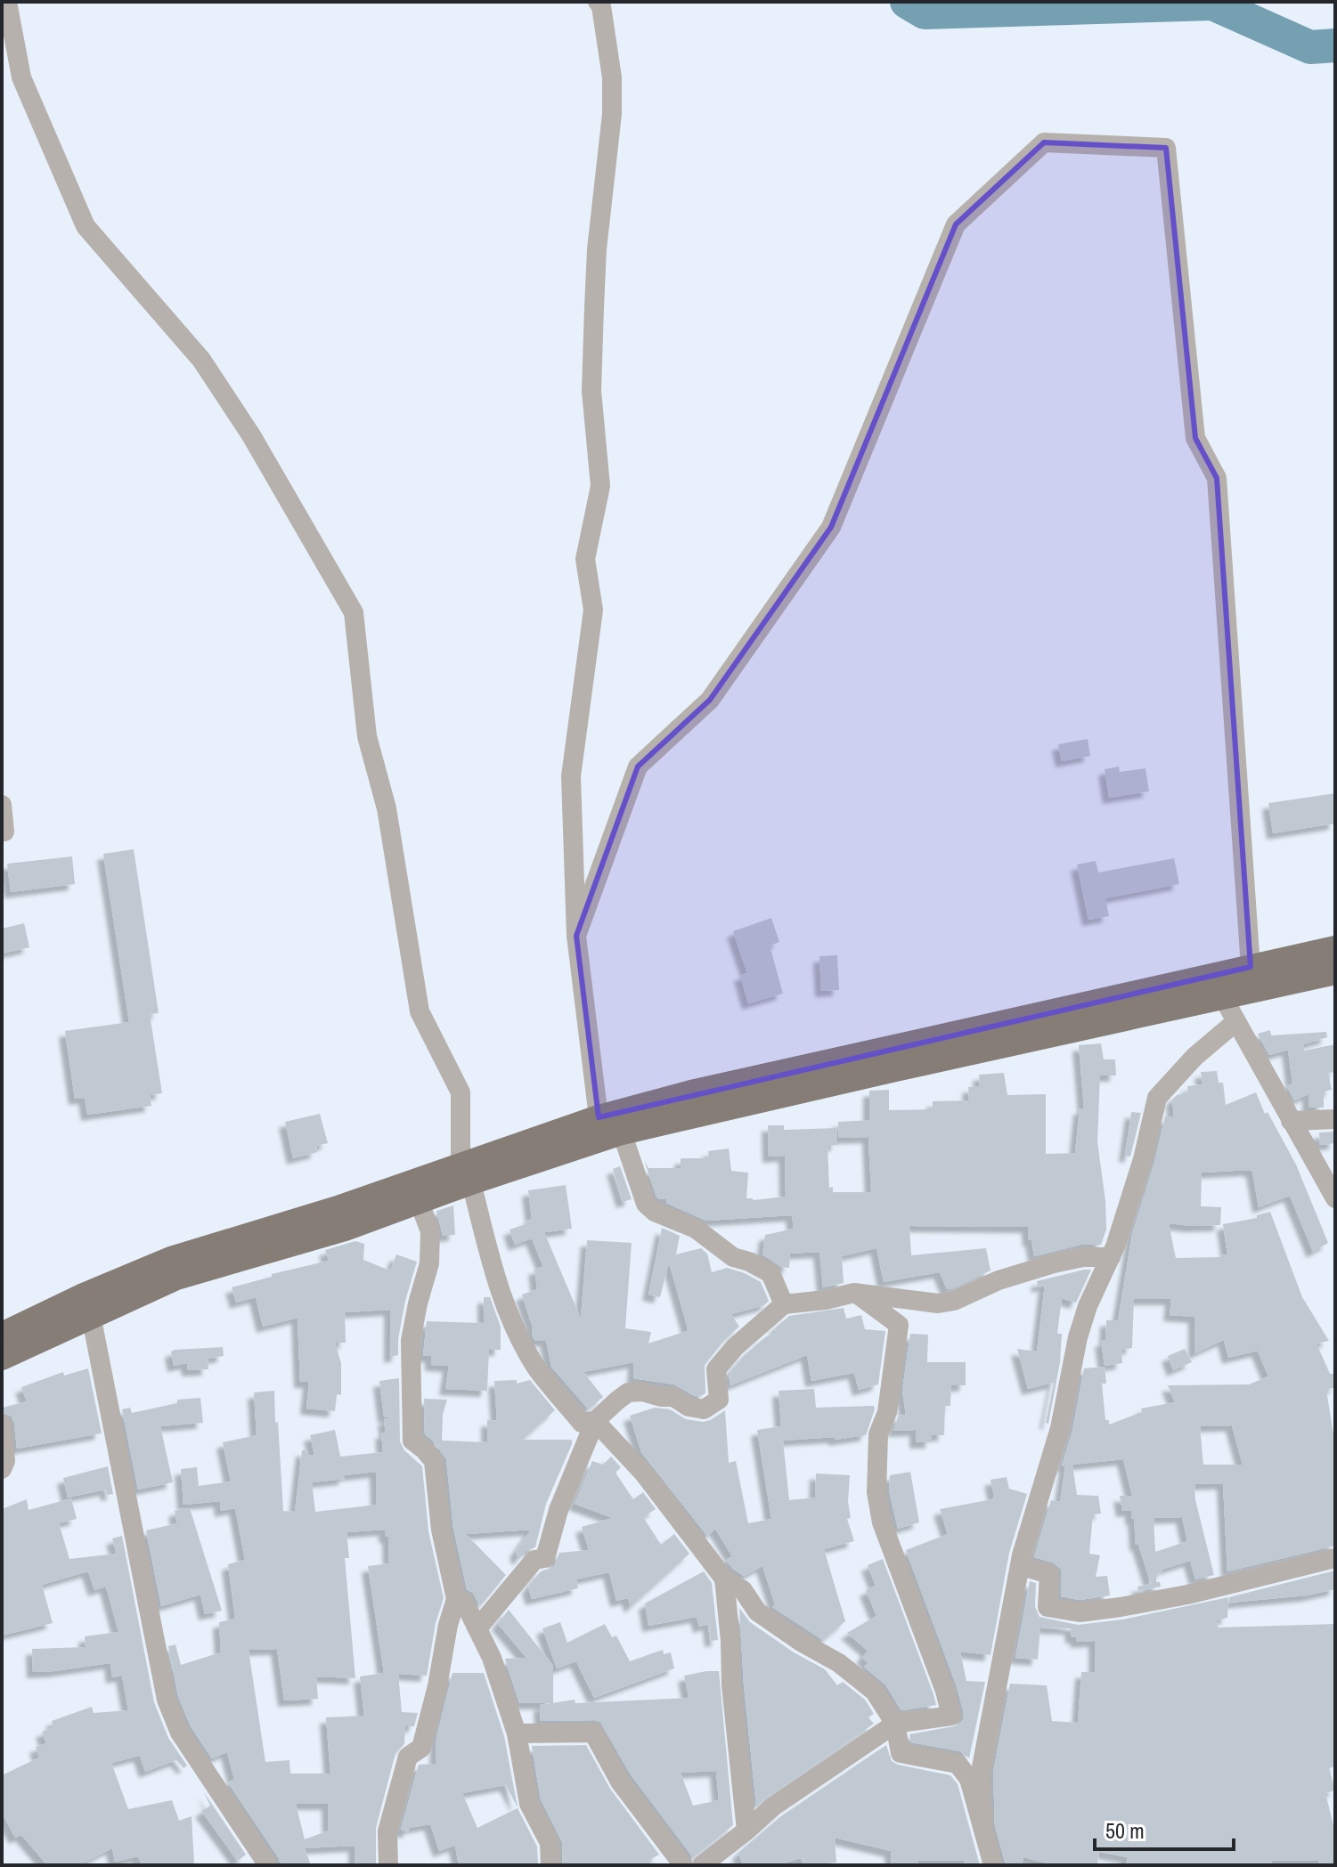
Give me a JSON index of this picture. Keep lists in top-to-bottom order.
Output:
{
  "scale_bar": "50 m"
}
